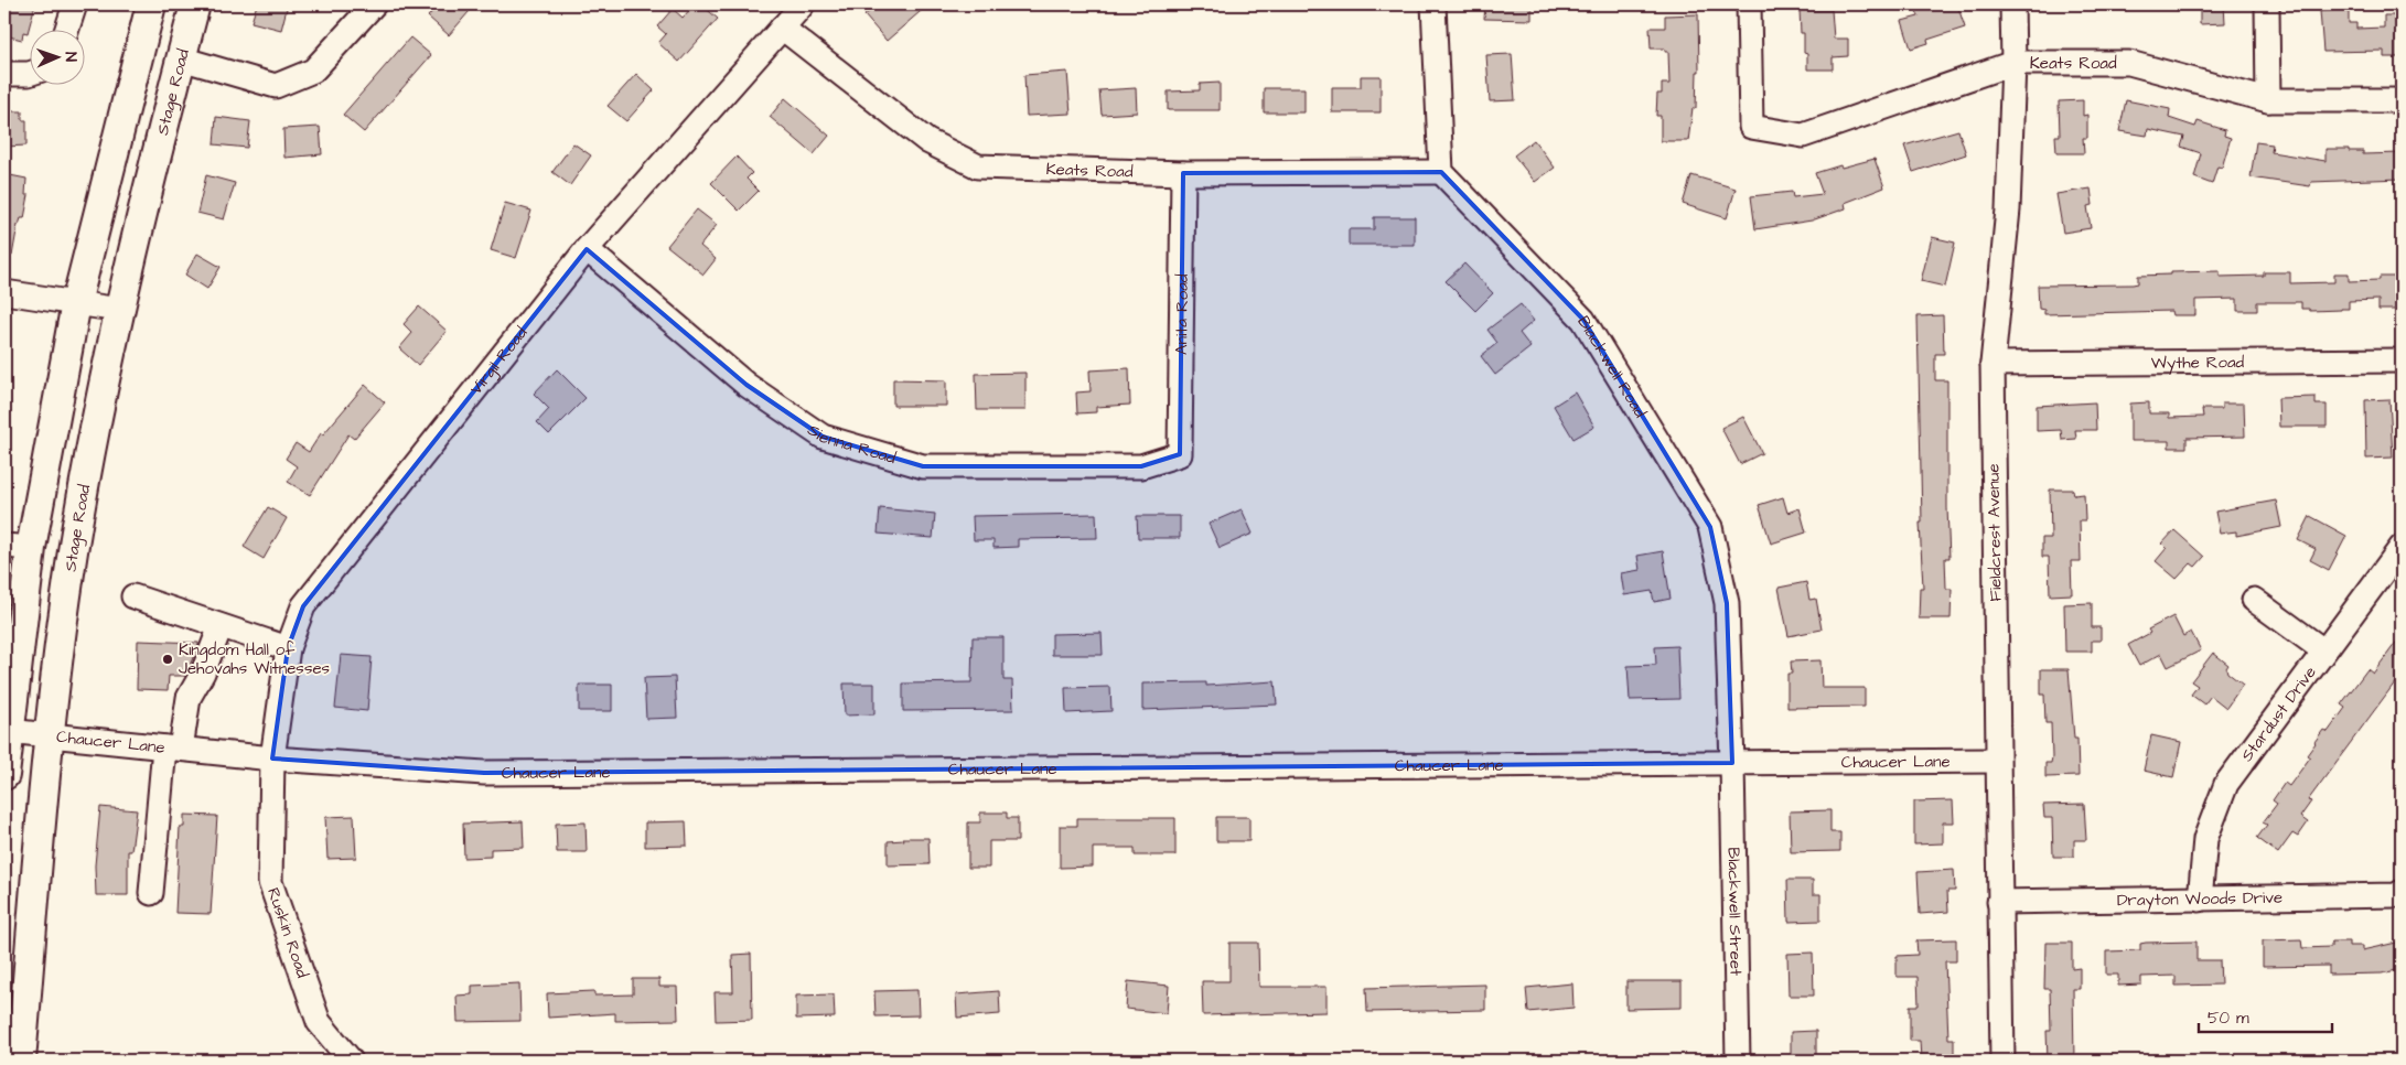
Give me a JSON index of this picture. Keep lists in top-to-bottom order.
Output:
{
  "streets": {
    "main road": ["Stage Road"],
    "street": [
      "Keats Road",
      "Anita Road",
      "Virgil Road",
      "Wythe Road",
      "Blackwell Road",
      "Sienna Road",
      "Fieldcrest Avenue",
      "Stardust Drive",
      "Chaucer Lane",
      "Drayton Woods Drive",
      "Blackwell Street",
      "Ruskin Road"
    ]
  },
  "crossings": [
    ["Keats Road", "Anita Road"],
    ["Keats Road", "Virgil Road"],
    ["Keats Road", "Blackwell Road"],
    ["Keats Road", "Fieldcrest Avenue"],
    ["Stage Road", "Chaucer Lane"],
    ["Anita Road", "Sienna Road"],
    ["Virgil Road", "Sienna Road"],
    ["Virgil Road", "Chaucer Lane"],
    ["Virgil Road", "Ruskin Road"],
    ["Wythe Road", "Fieldcrest Avenue"],
    ["Blackwell Road", "Chaucer Lane"],
    ["Blackwell Road", "Blackwell Street"],
    ["Fieldcrest Avenue", "Chaucer Lane"],
    ["Fieldcrest Avenue", "Drayton Woods Drive"],
    ["Stardust Drive", "Drayton Woods Drive"],
    ["Chaucer Lane", "Blackwell Street"],
    ["Chaucer Lane", "Ruskin Road"]
  ],
  "places": ["Kingdom Hall of Jehovahs Witnesses"],
  "scale_bar": "50 m",
  "north": "right"
}
